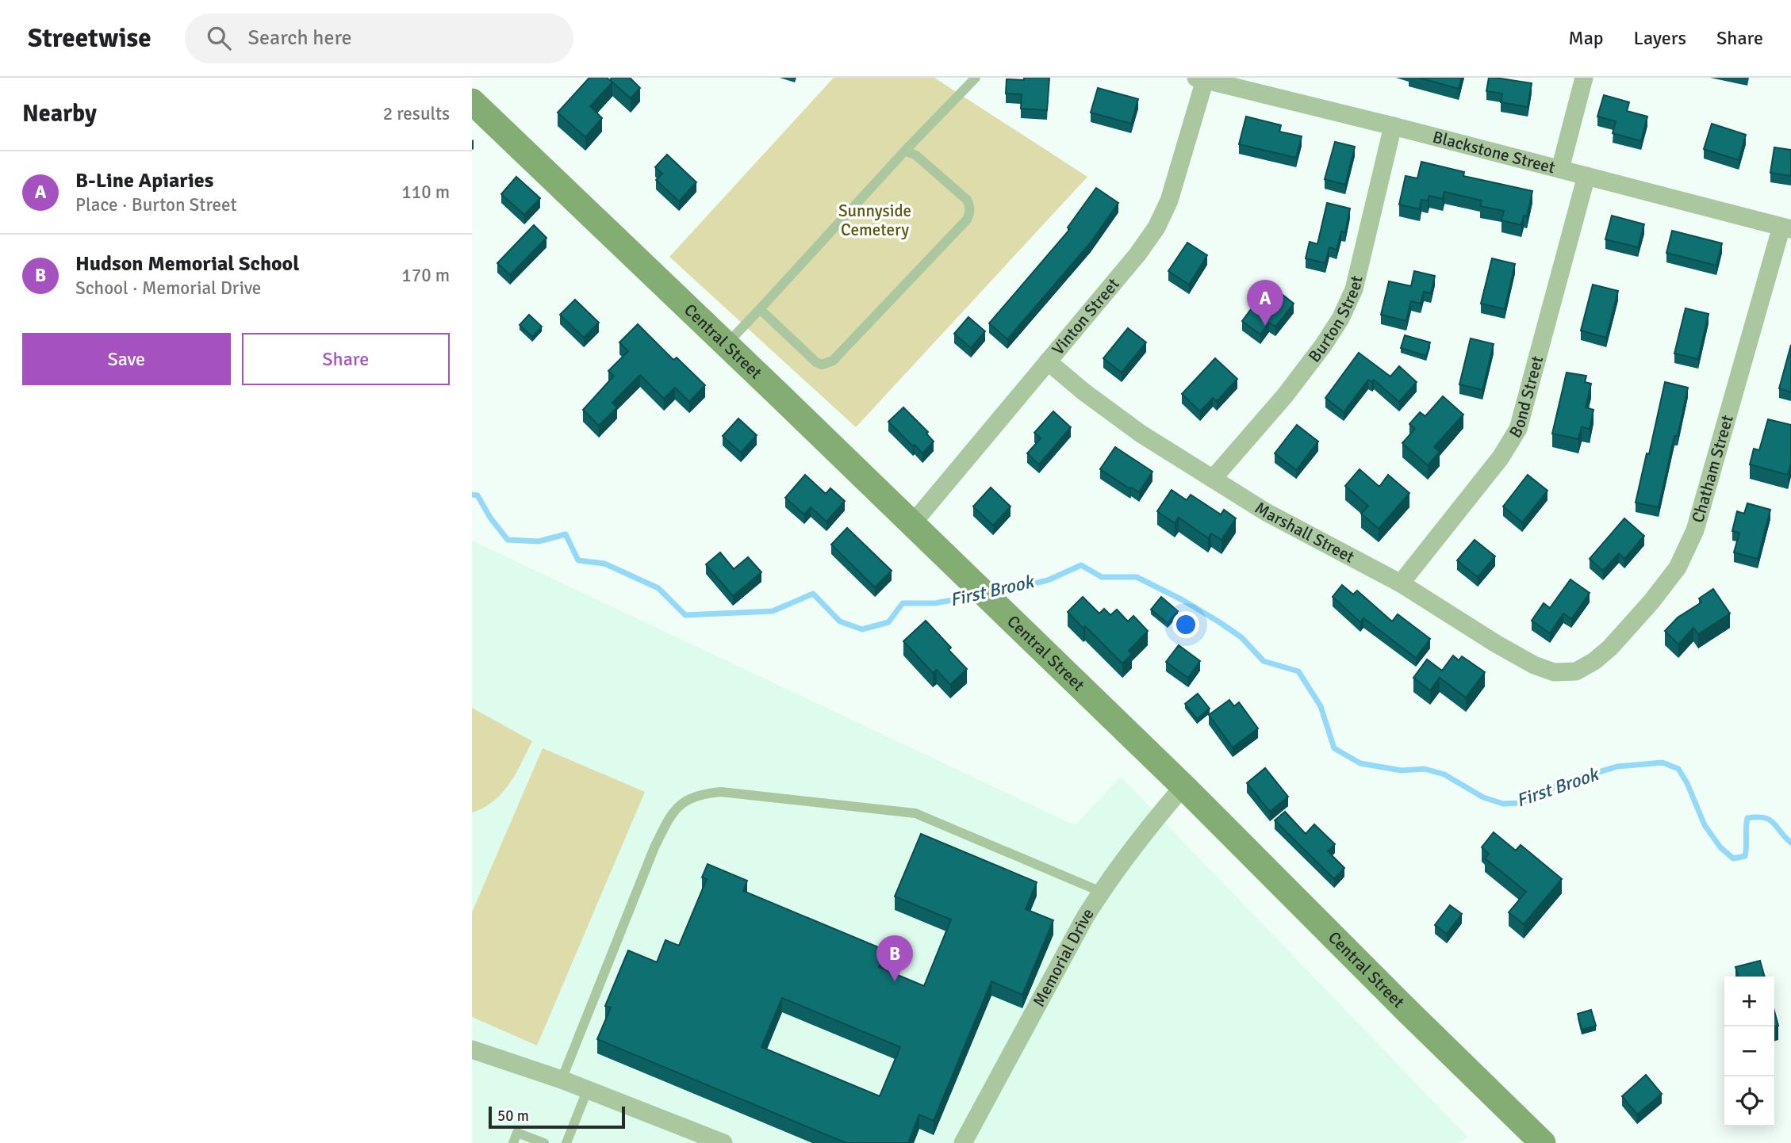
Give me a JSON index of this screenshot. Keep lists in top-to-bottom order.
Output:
{
  "streets": {
    "street": [
      "Blackstone Street",
      "Vinton Street",
      "Burton Street",
      "Central Street",
      "Bond Street",
      "Chatham Street",
      "Marshall Street",
      "Memorial Drive"
    ]
  },
  "crossings": [
    ["Blackstone Street", "Vinton Street"],
    ["Blackstone Street", "Burton Street"],
    ["Blackstone Street", "Bond Street"],
    ["Blackstone Street", "Chatham Street"],
    ["Vinton Street", "Central Street"],
    ["Vinton Street", "Marshall Street"],
    ["Burton Street", "Marshall Street"],
    ["Central Street", "Memorial Drive"],
    ["Bond Street", "Marshall Street"],
    ["Chatham Street", "Marshall Street"]
  ],
  "water": ["First Brook"],
  "parks": ["Sunnyside Cemetery"],
  "scale_bar": "50 m",
  "page": {
    "header": "Streetwise",
    "search": "Search here",
    "nav": ["Map", "Layers", "Share"],
    "heading": ["Nearby", "2 results"],
    "list": [
      {
        "mark": "A",
        "name": "B-Line Apiaries",
        "note": "Place · Burton Street",
        "value": "110 m"
      },
      {
        "mark": "B",
        "name": "Hudson Memorial School",
        "note": "School · Memorial Drive",
        "value": "170 m"
      }
    ],
    "pins": ["A", "B"],
    "buttons": ["Save", "Share"],
    "map_buttons": ["+", "−"],
    "scale": "50 m"
  }
}
